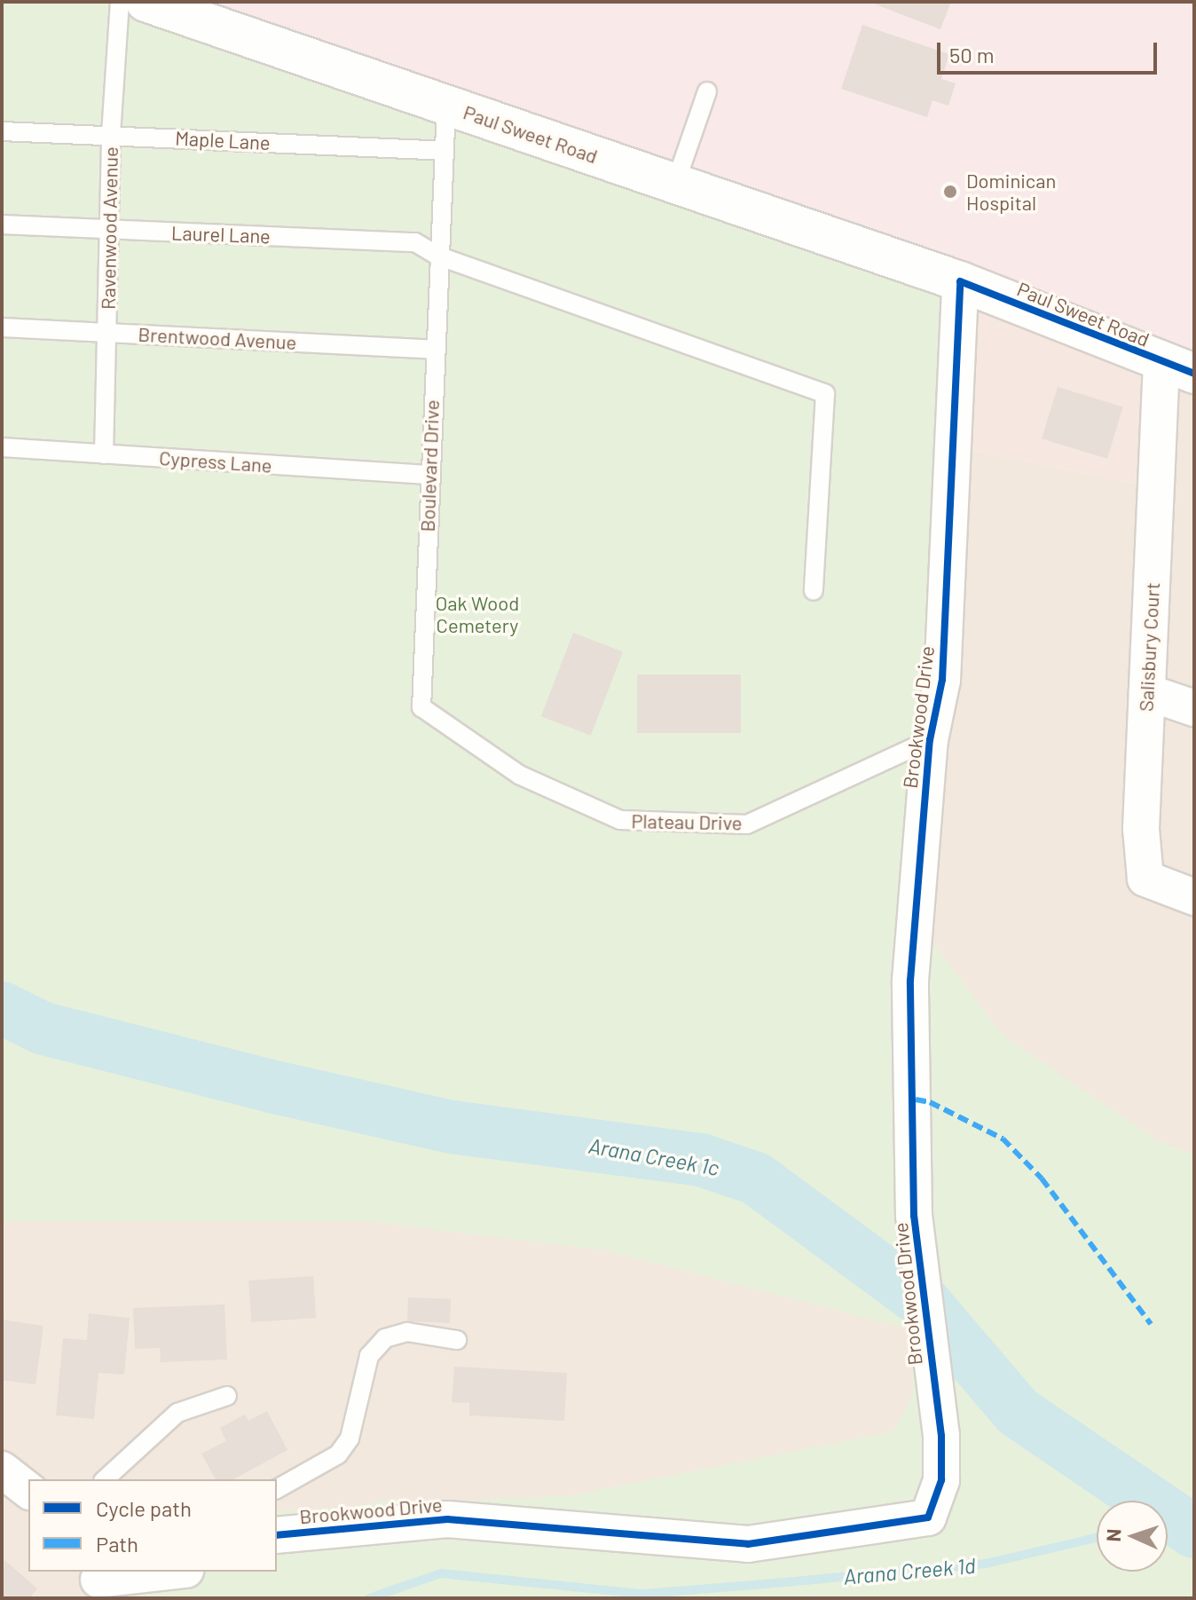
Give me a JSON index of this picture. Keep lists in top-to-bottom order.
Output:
{
  "streets": {
    "street": ["Paul Sweet Road", "Salisbury Court", "Brookwood Drive"],
    "lane": [
      "Maple Lane",
      "Ravenwood Avenue",
      "Laurel Lane",
      "Brentwood Avenue",
      "Cypress Lane",
      "Boulevard Drive",
      "Plateau Drive"
    ]
  },
  "crossings": [
    ["Paul Sweet Road", "Boulevard Drive"],
    ["Paul Sweet Road", "Salisbury Court"],
    ["Paul Sweet Road", "Brookwood Drive"],
    ["Maple Lane", "Ravenwood Avenue"],
    ["Maple Lane", "Boulevard Drive"],
    ["Ravenwood Avenue", "Laurel Lane"],
    ["Ravenwood Avenue", "Brentwood Avenue"],
    ["Ravenwood Avenue", "Cypress Lane"],
    ["Laurel Lane", "Boulevard Drive"],
    ["Brentwood Avenue", "Boulevard Drive"],
    ["Cypress Lane", "Boulevard Drive"],
    ["Boulevard Drive", "Plateau Drive"],
    ["Brookwood Drive", "Plateau Drive"]
  ],
  "water": ["Arana Creek 1c", "Arana Creek 1d"],
  "parks": ["Oak Wood Cemetery"],
  "places": ["Dominican Hospital"],
  "legend": ["Cycle path", "Path"],
  "scale_bar": "50 m",
  "north": "left"
}
